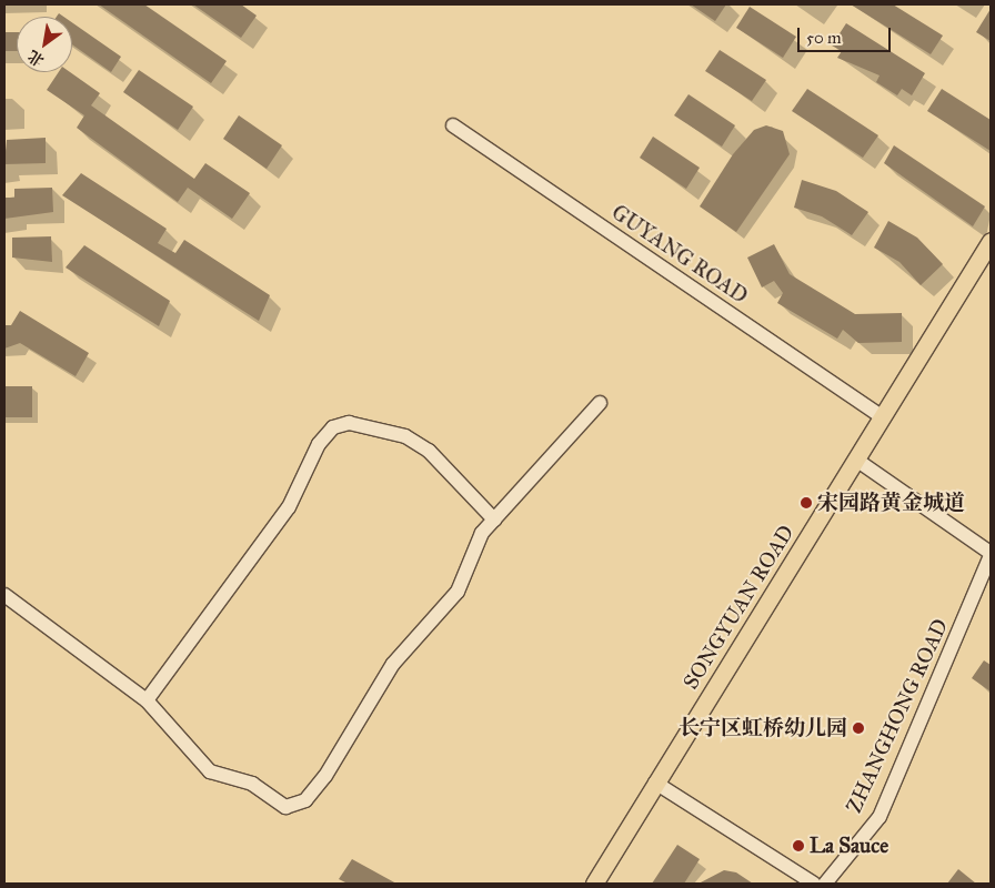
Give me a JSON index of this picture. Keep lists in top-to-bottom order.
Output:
{
  "streets": {
    "main road": ["SONGYUAN ROAD"],
    "street": ["GUYANG ROAD", "ZHANGHONG ROAD"]
  },
  "crossings": [
    ["GUYANG ROAD", "SONGYUAN ROAD"]
  ],
  "places": ["宋园路黄金城道", "长宁区虹桥幼儿园", "La Sauce"],
  "scale_bar": "50 m",
  "north": "bottom left"
}
